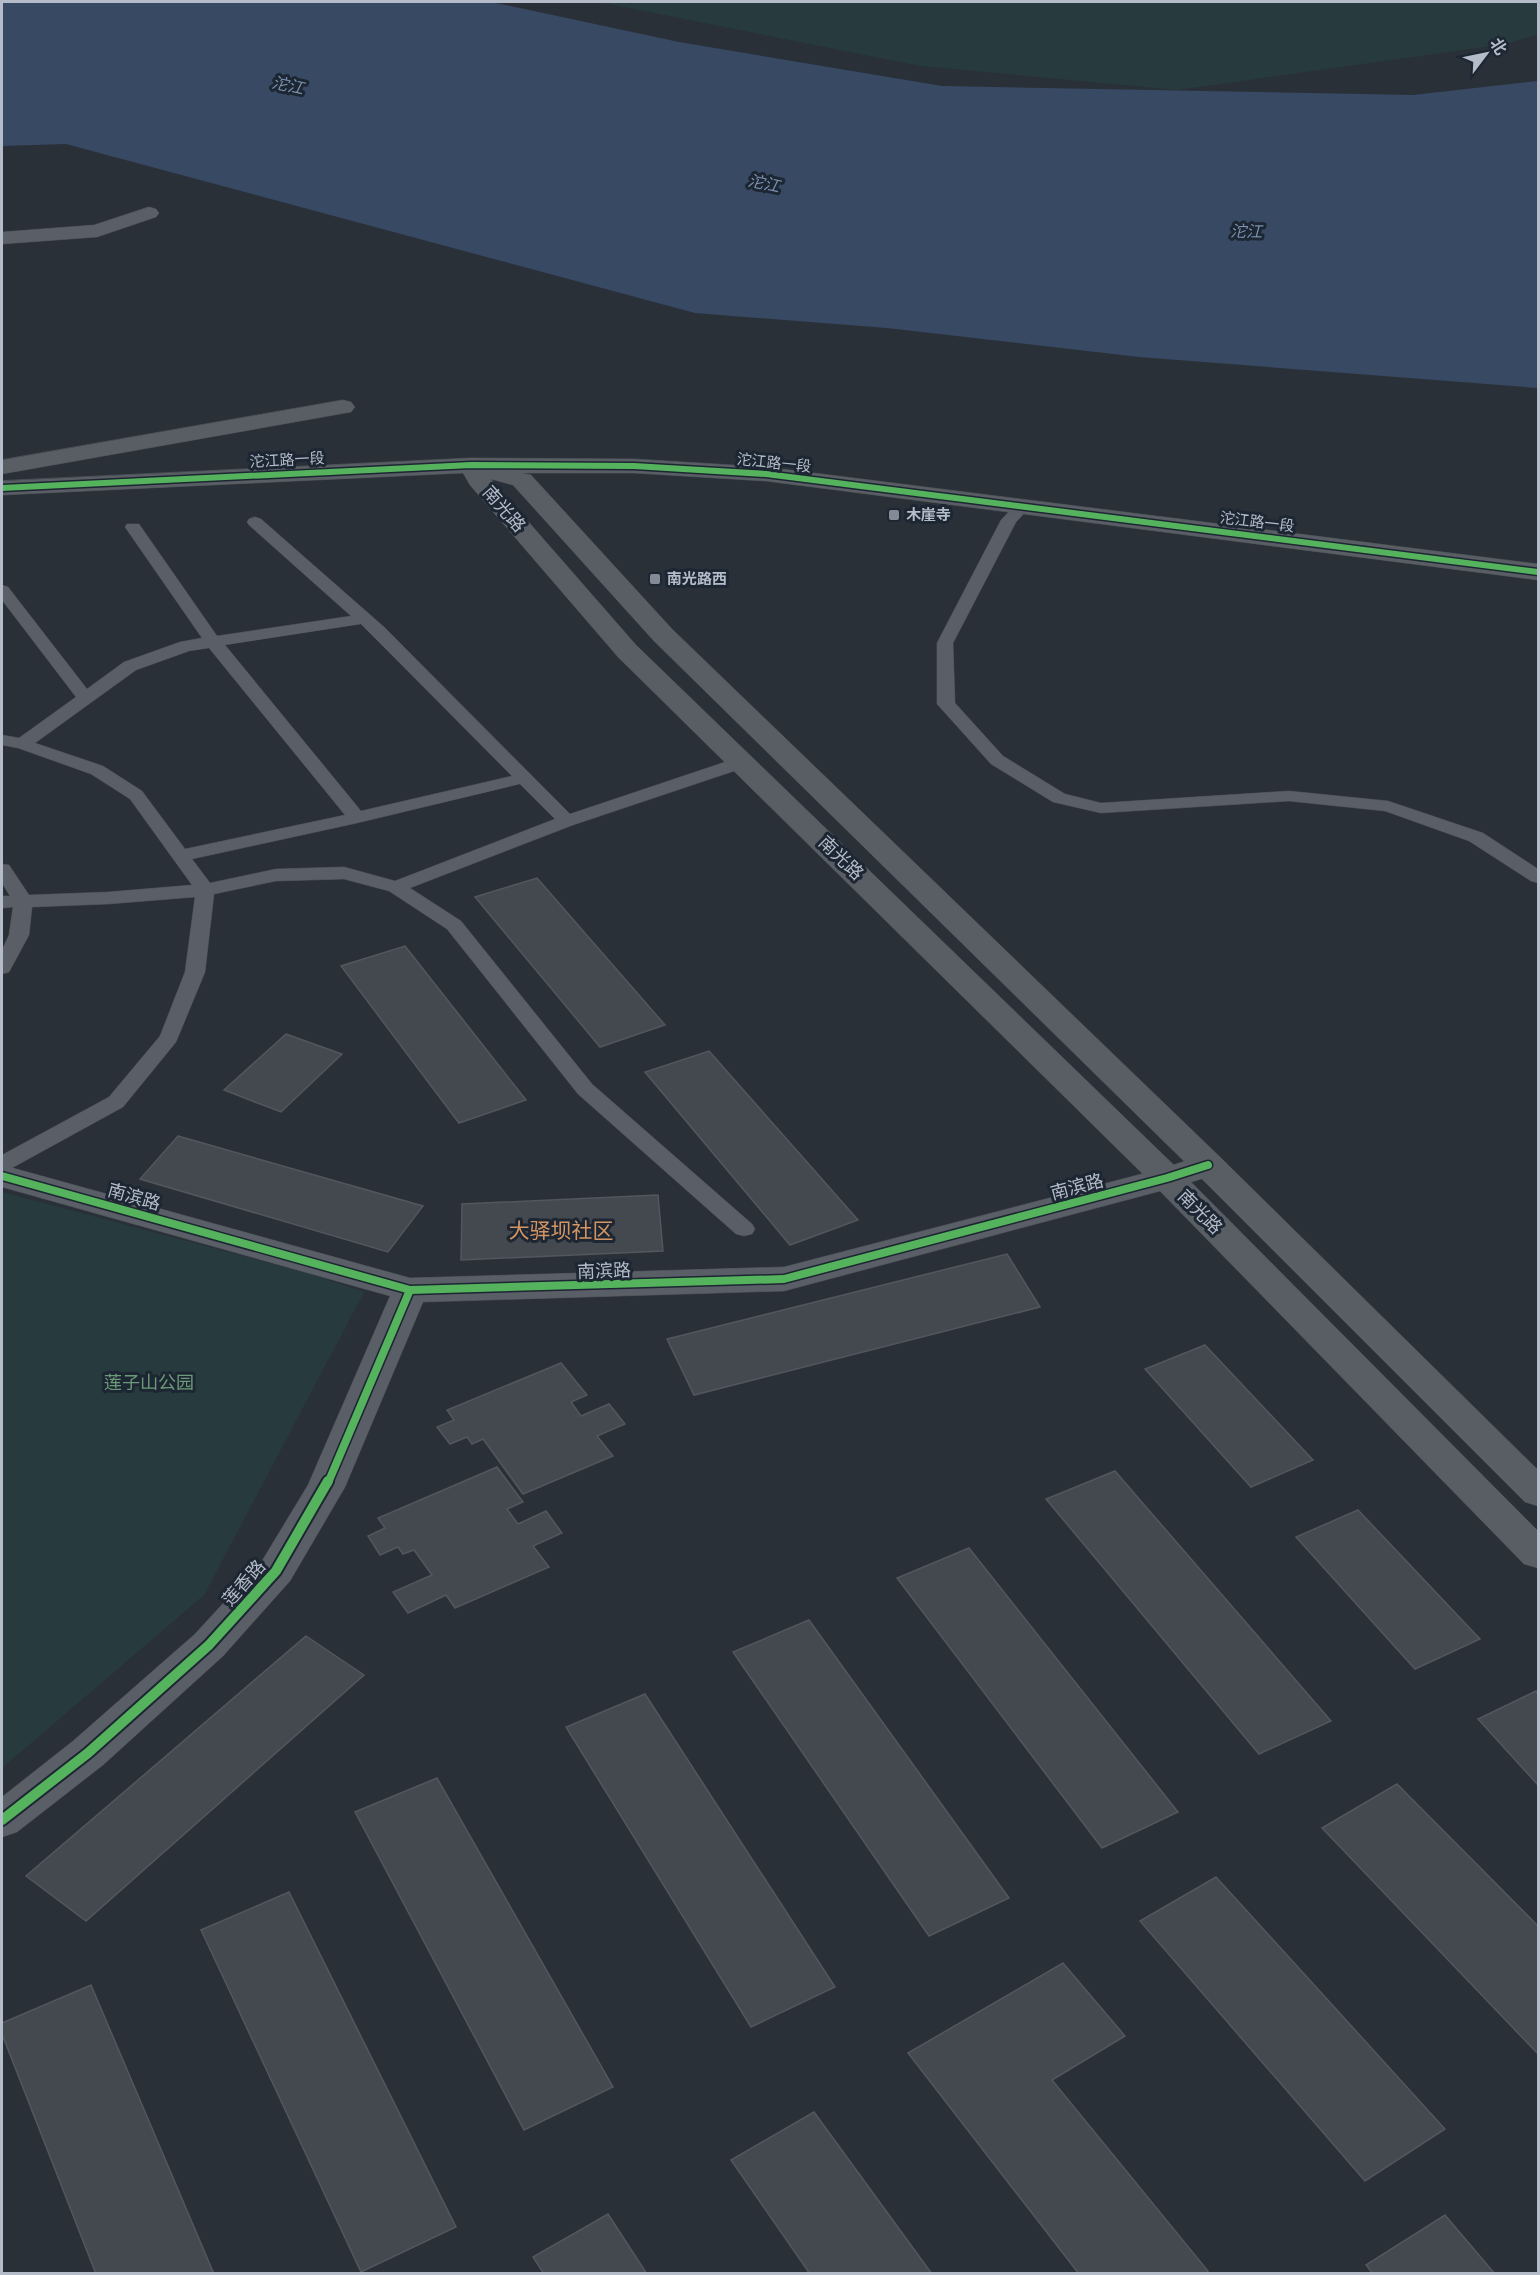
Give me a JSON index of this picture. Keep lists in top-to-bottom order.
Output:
{
  "streets": {
    "street": [
      "沱江路一段",
      "南光路",
      "南滨路",
      "莲香路"
    ]
  },
  "crossings": [
    ["沱江路一段", "南光路"],
    ["南光路", "南滨路"],
    ["南滨路", "莲香路"]
  ],
  "districts": ["大驿坝社区"],
  "water": ["沱江"],
  "parks": ["莲子山公园"],
  "places": {
    "transit": ["木崖寺", "南光路西"]
  },
  "north": "top right"
}
